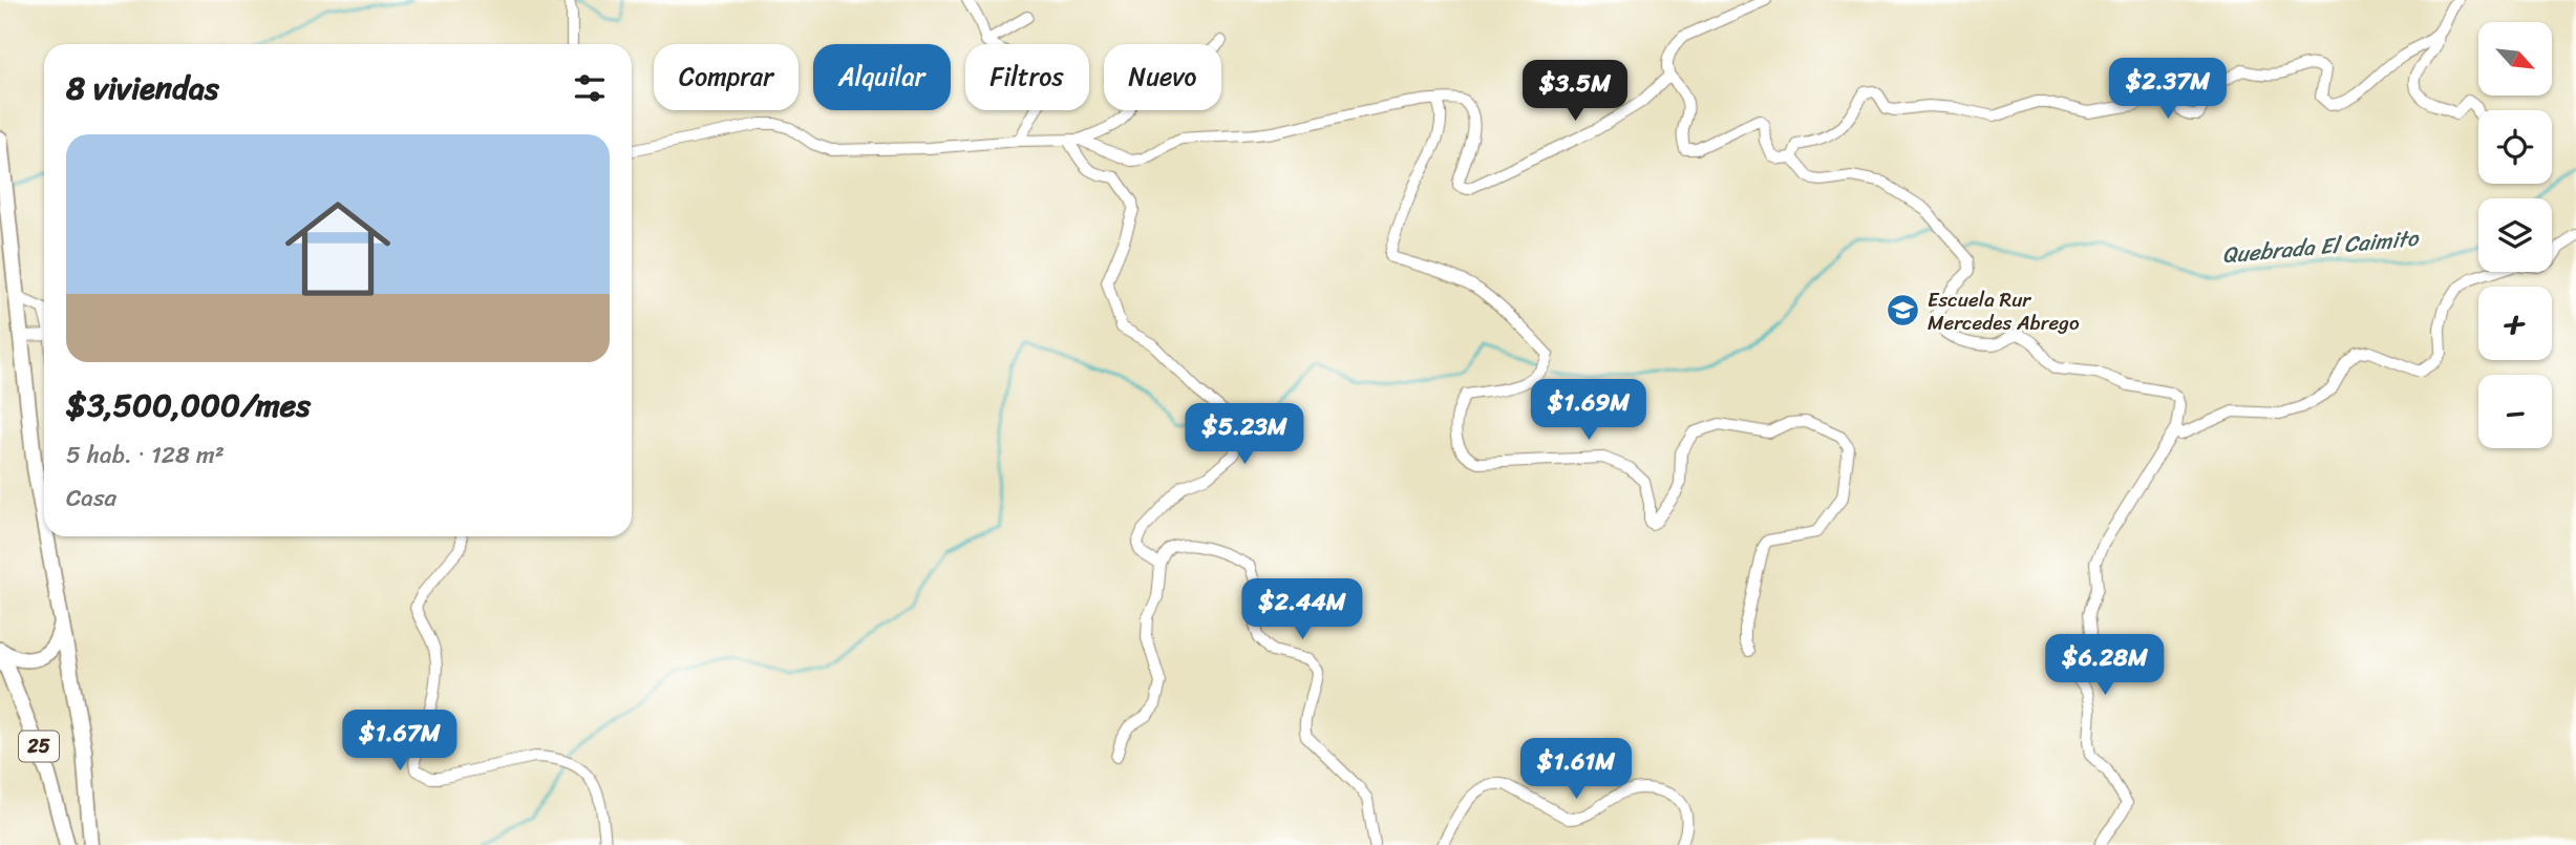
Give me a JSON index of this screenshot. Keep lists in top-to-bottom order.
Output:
{
  "streets": {
    "highway": ["25"]
  },
  "water": ["Quebrada El Caimito"],
  "places": {
    "school or university": ["Escuela Rur Mercedes Abrego"]
  },
  "north": "bottom right",
  "page": {
    "map_buttons": ["+", "−"],
    "chip": [
      "Comprar",
      "Alquilar",
      "Filtros",
      "Nuevo"
    ],
    "heading": "8 viviendas",
    "price": [
      "$2.37M",
      "$3.5M",
      "$1.69M",
      "$5.23M",
      "$2.44M",
      "$6.28M",
      "$1.67M",
      "$1.61M"
    ],
    "list": [
      {
        "name": "$3,500,000/mes",
        "note": "5 hab. · 128 m² · Casa"
      }
    ]
  }
}
